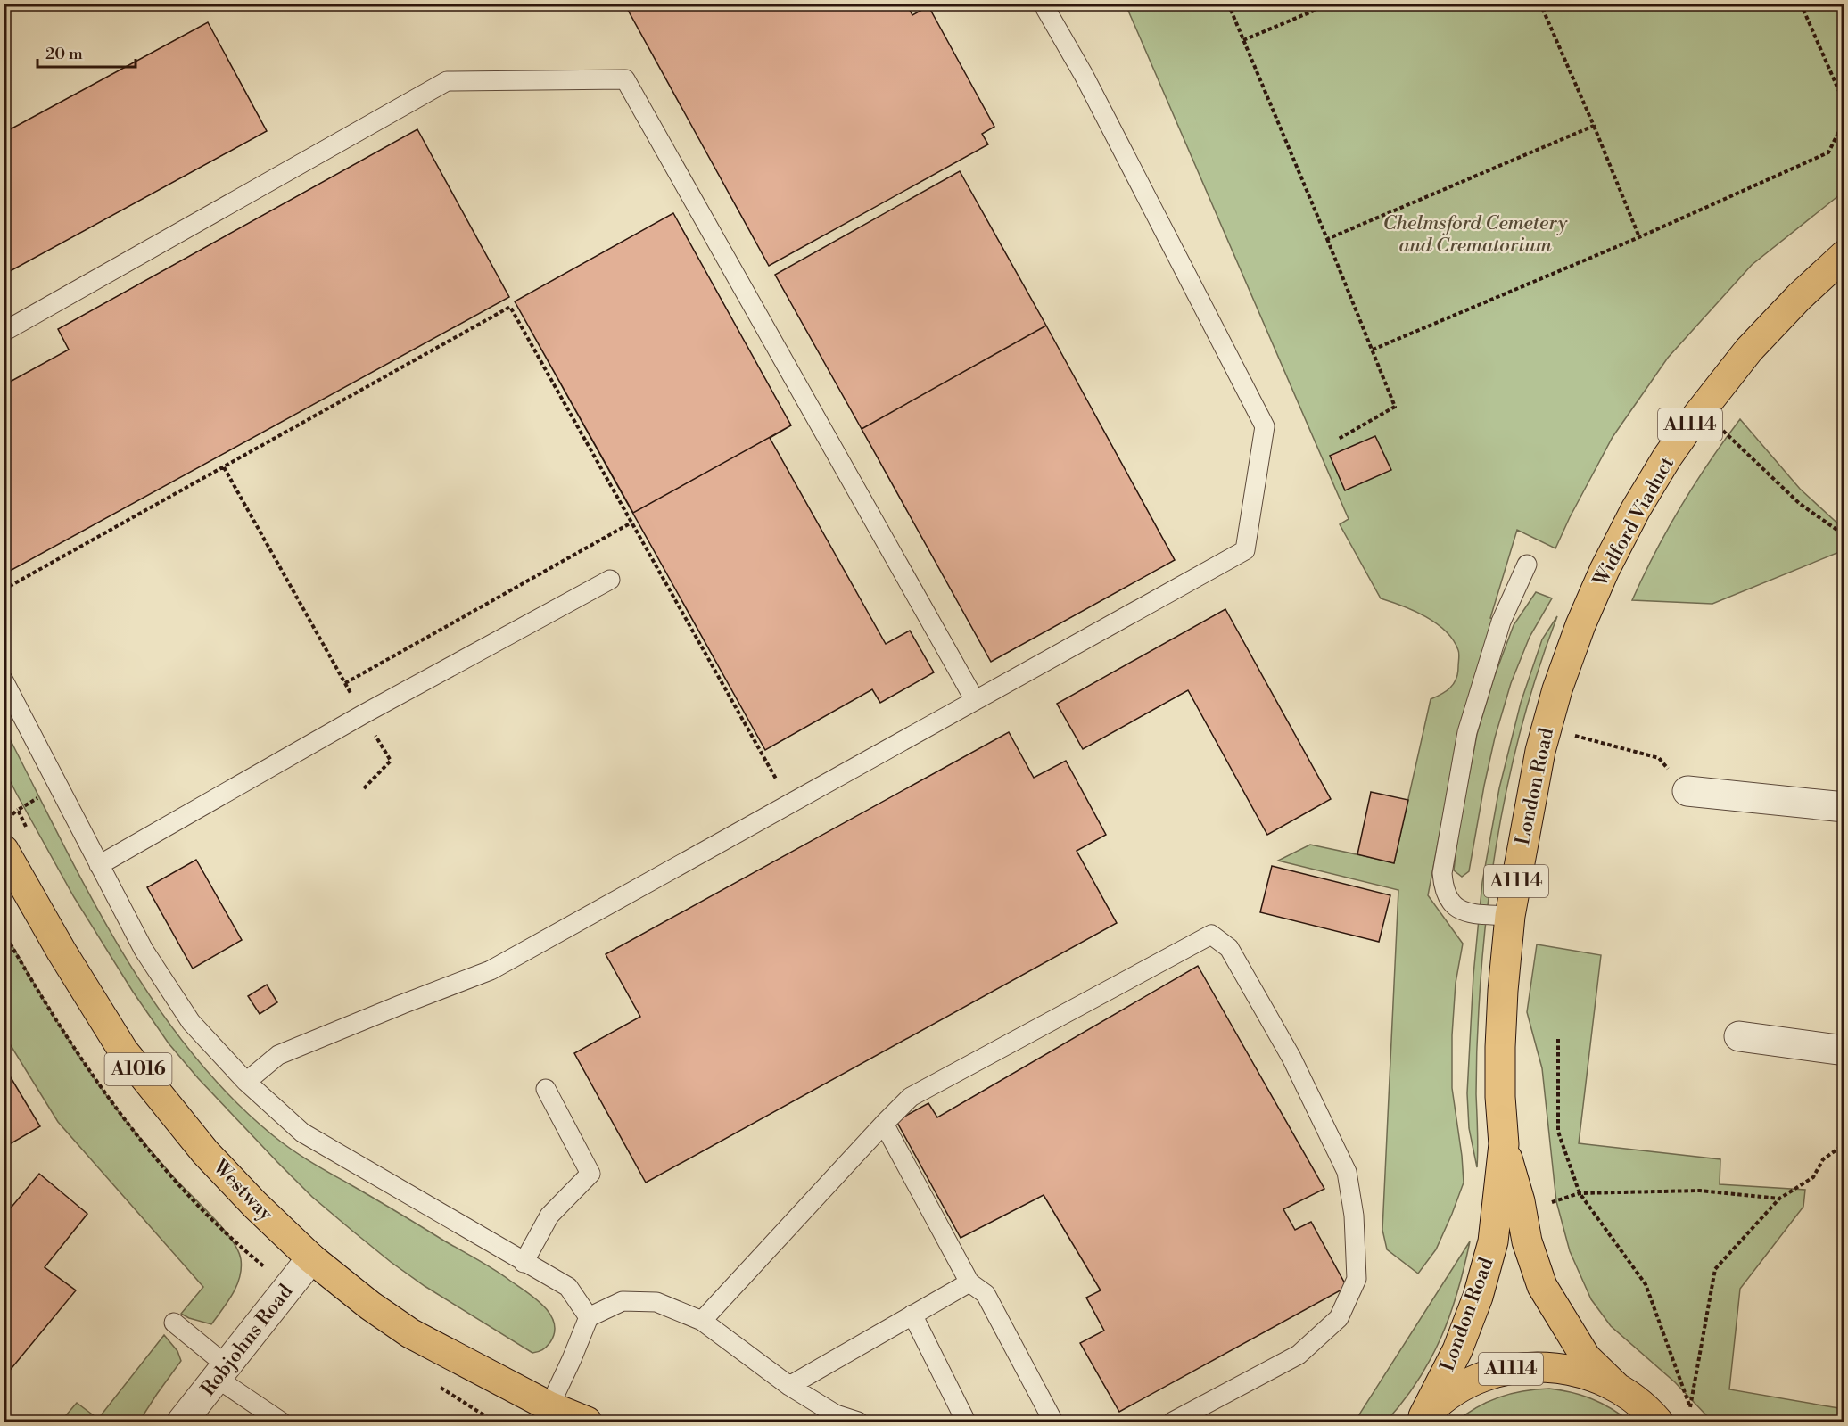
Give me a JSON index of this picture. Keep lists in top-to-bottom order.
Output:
{
  "streets": {
    "main road": [
      "A1114",
      "Widford Viaduct",
      "London Road",
      "A1016",
      "Westway"
    ],
    "street": ["Robjohns Road"]
  },
  "crossings": [
    ["A1114", "London Road"],
    ["Widford Viaduct", "London Road"],
    ["Westway", "Robjohns Road"]
  ],
  "parks": ["Chelmsford Cemetery and Crematorium"],
  "scale_bar": "20 m"
}
